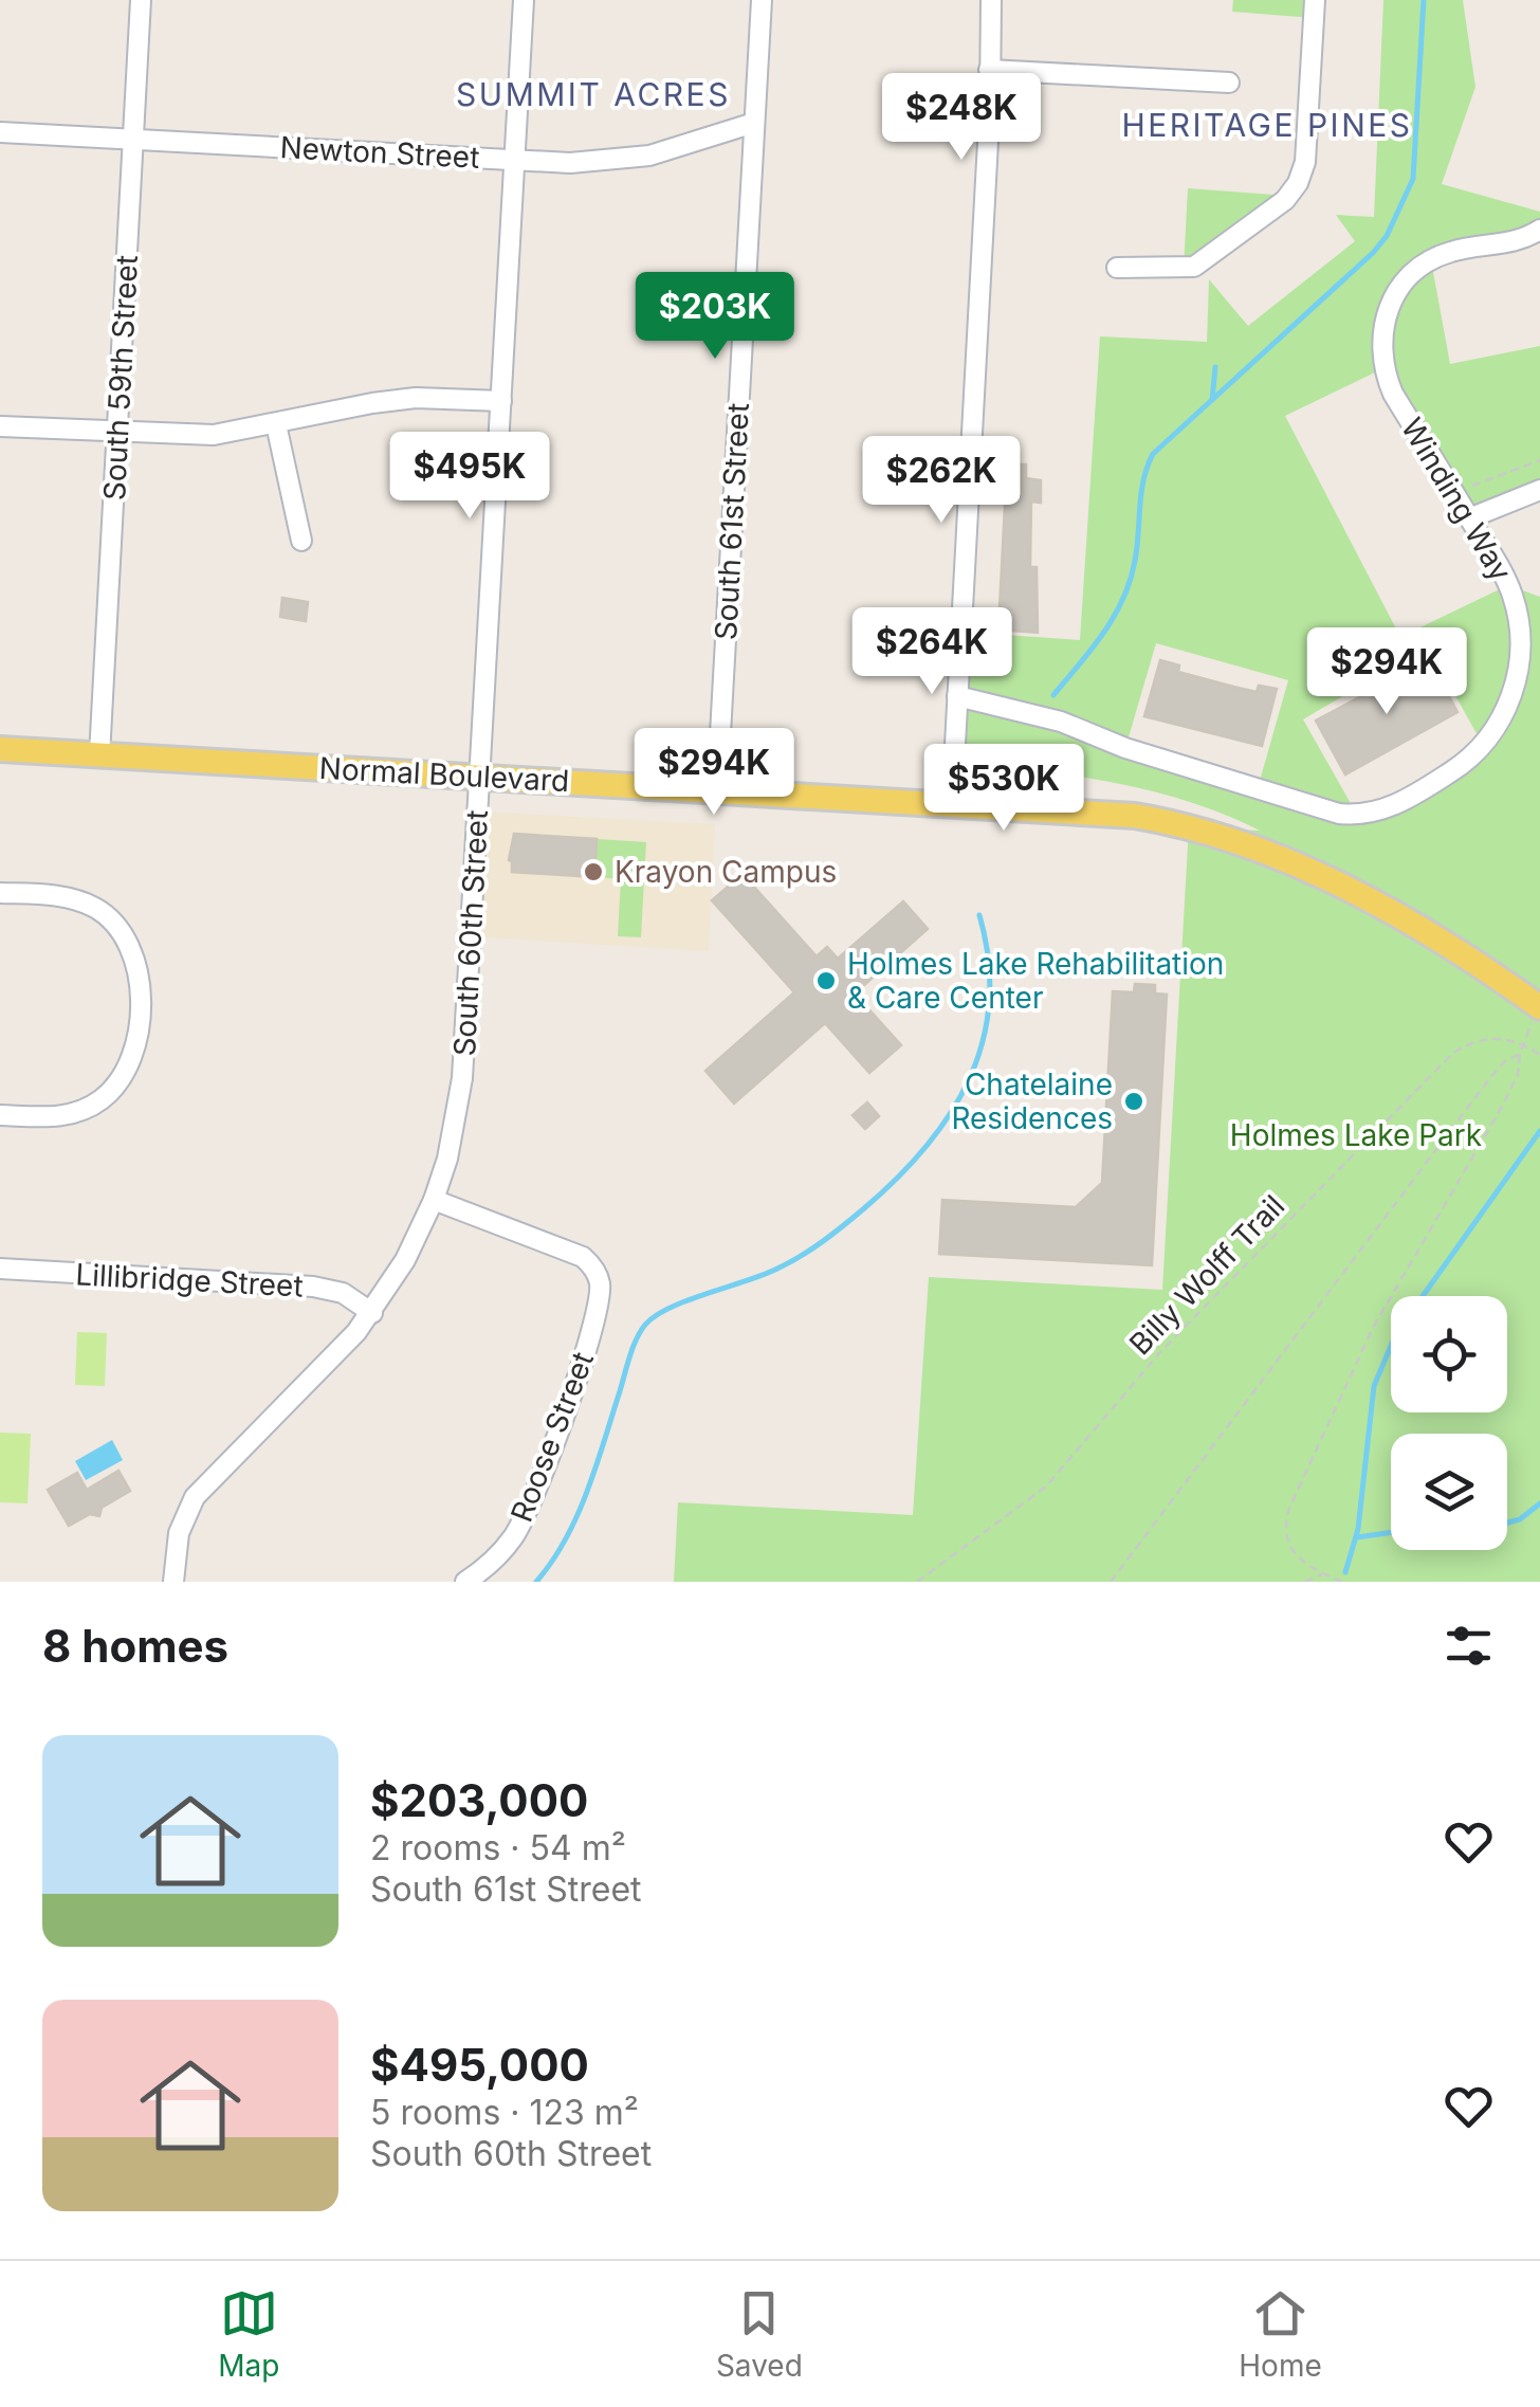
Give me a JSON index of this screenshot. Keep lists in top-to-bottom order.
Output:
{
  "streets": {
    "main road": ["Normal Boulevard"],
    "street": [
      "Newton Street",
      "South 59th Street",
      "Winding Way",
      "South 61st Street",
      "South 60th Street",
      "Lillibridge Street",
      "Roose Street"
    ],
    "path": ["Billy Wolff Trail"]
  },
  "crossings": [
    ["Newton Street", "South 59th Street"],
    ["Newton Street", "South 61st Street"],
    ["Newton Street", "South 60th Street"],
    ["South 59th Street", "Normal Boulevard"],
    ["South 61st Street", "Normal Boulevard"],
    ["Normal Boulevard", "South 60th Street"],
    ["South 60th Street", "Lillibridge Street"],
    ["South 60th Street", "Roose Street"]
  ],
  "districts": ["SUMMIT ACRES", "HERITAGE PINES"],
  "parks": ["Holmes Lake Park"],
  "places": ["Krayon Campus", "Holmes Lake Rehabilitation & Care Center", "Chatelaine Residences"],
  "page": {
    "price": [
      "$248K",
      "$203K",
      "$495K",
      "$262K",
      "$264K",
      "$294K",
      "$294K",
      "$530K"
    ],
    "heading": "8 homes",
    "list": [
      {
        "name": "$203,000",
        "note": "2 rooms · 54 m² · South 61st Street"
      },
      {
        "name": "$495,000",
        "note": "5 rooms · 123 m² · South 60th Street"
      }
    ],
    "tabs": ["Map", "Saved", "Home"]
  }
}
